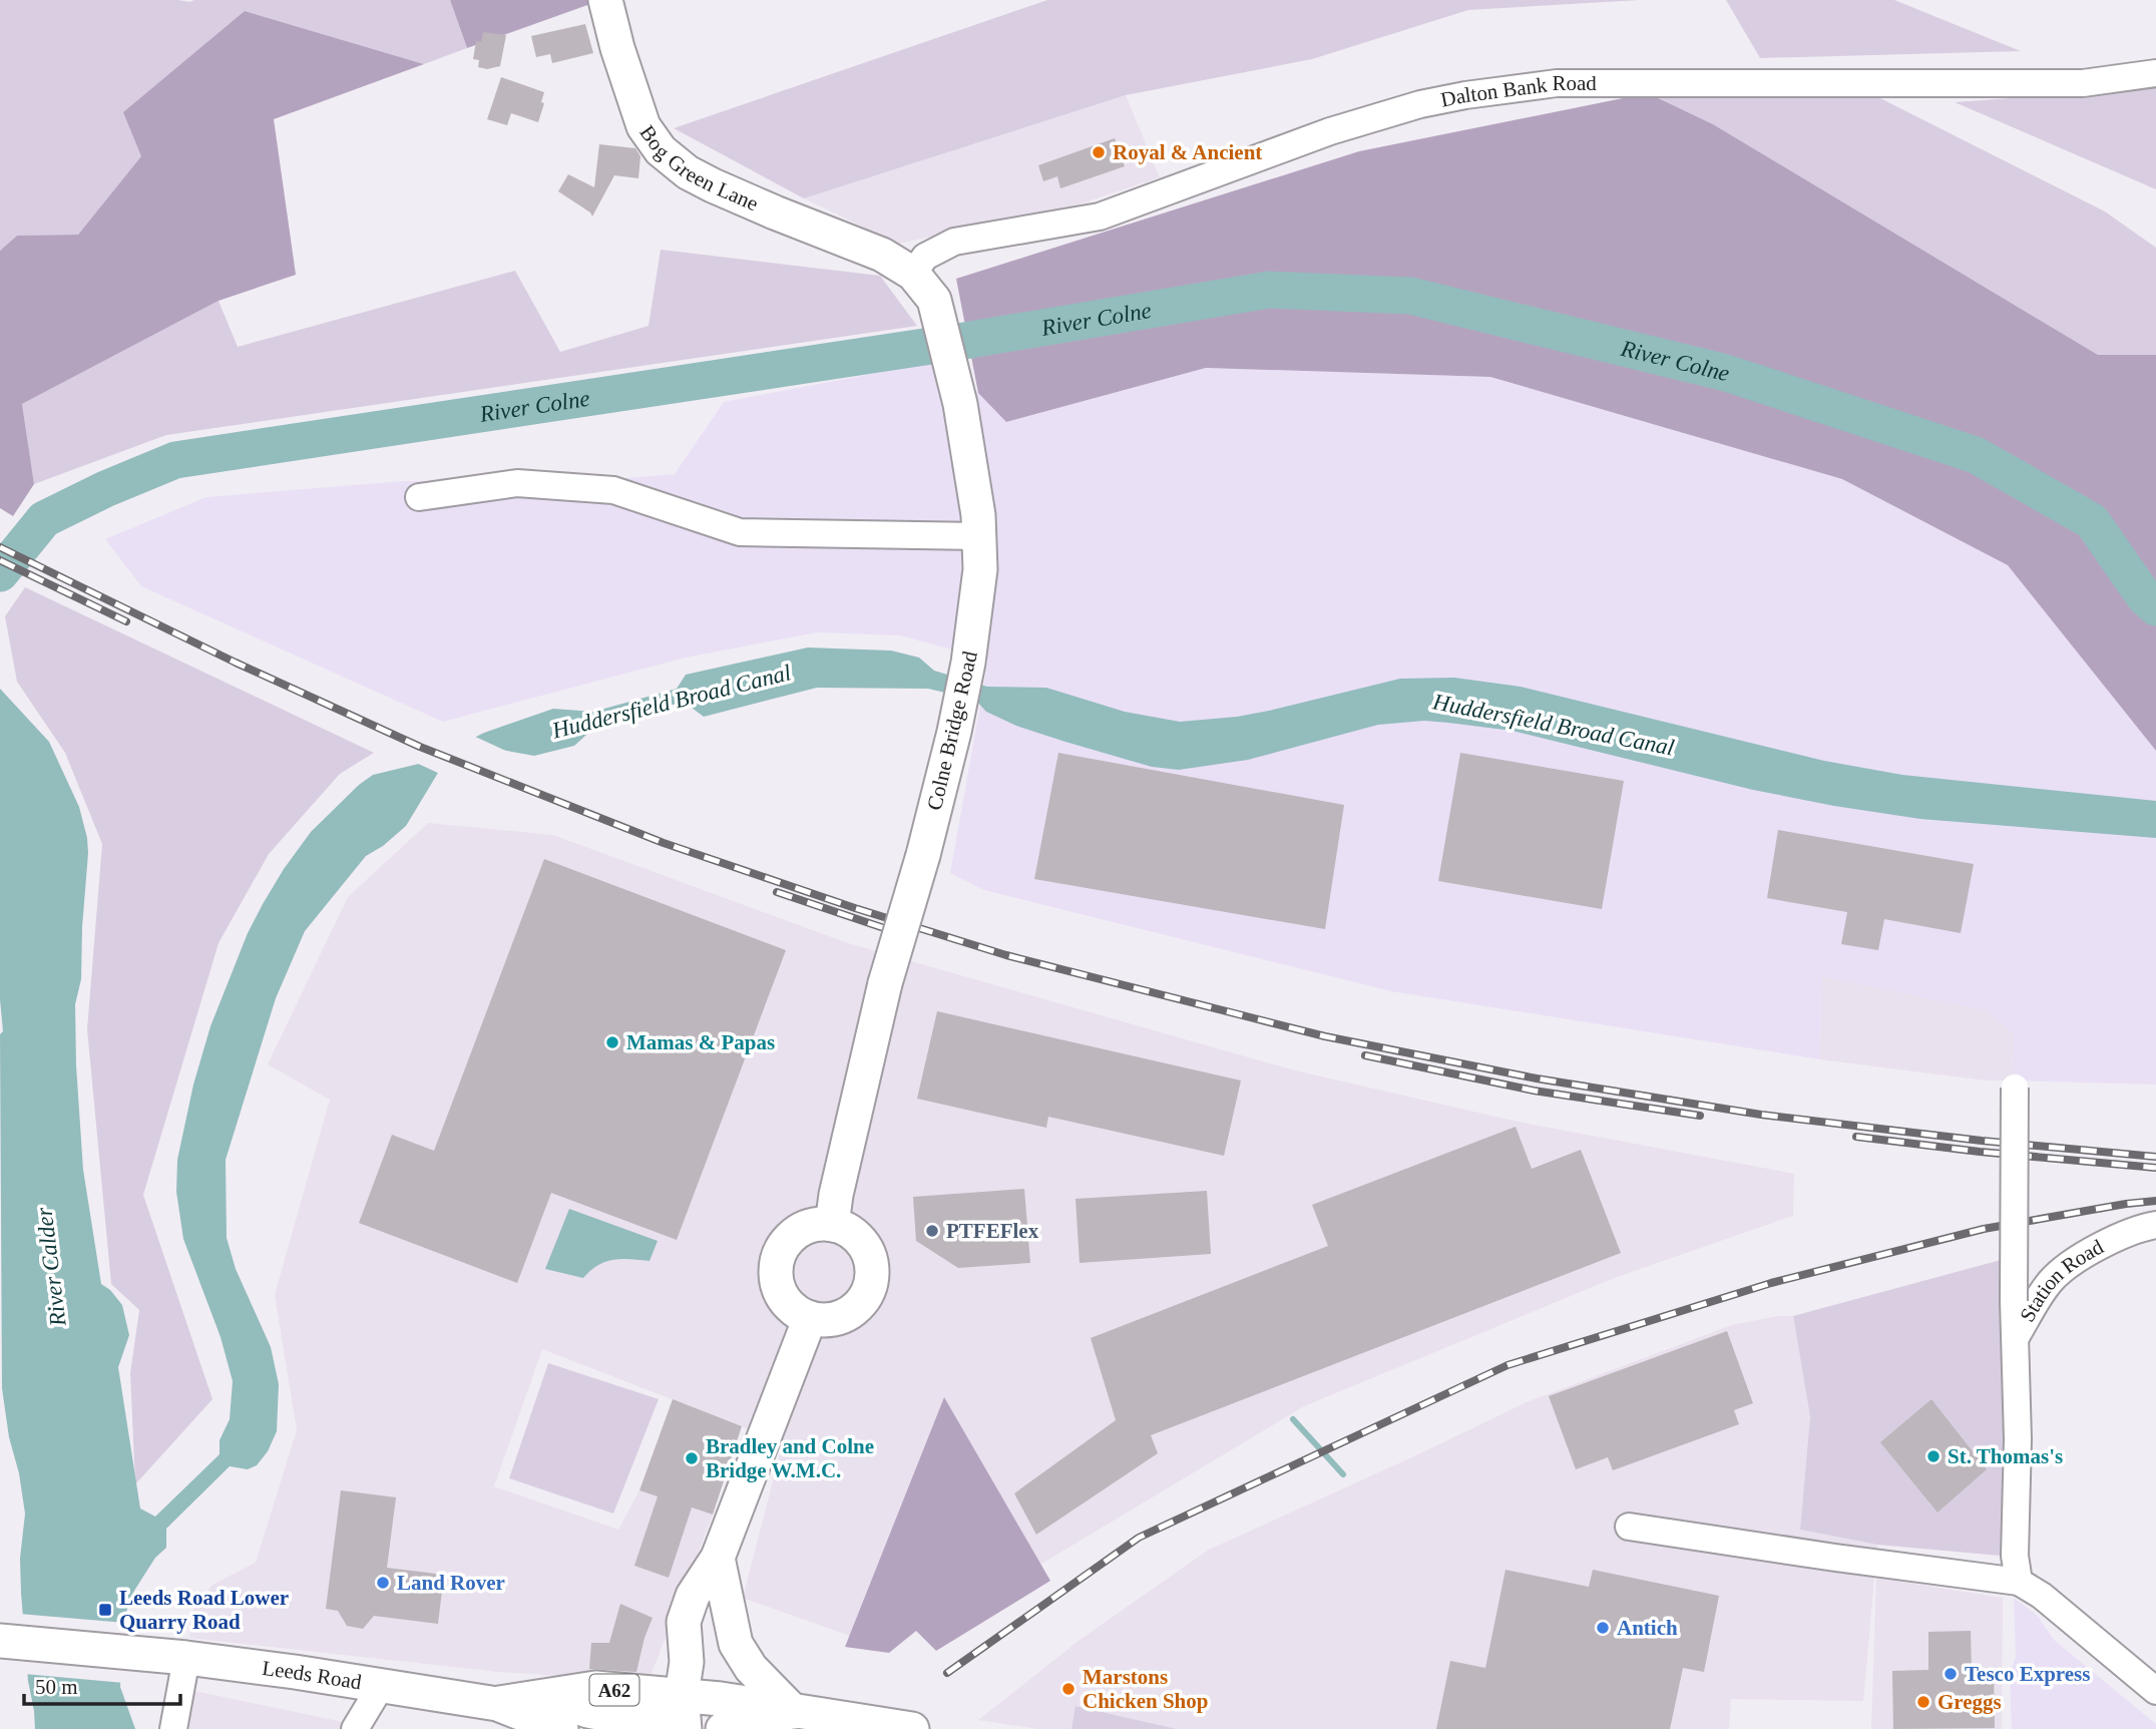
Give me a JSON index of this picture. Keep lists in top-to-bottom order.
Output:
{
  "streets": {
    "main road": [
      "Bog Green Lane",
      "Colne Bridge Road",
      "Leeds Road",
      "A62"
    ],
    "street": ["Dalton Bank Road", "Station Road"]
  },
  "crossings": [
    ["Dalton Bank Road", "Colne Bridge Road"],
    ["Bog Green Lane", "Colne Bridge Road"]
  ],
  "water": ["River Colne", "Huddersfield Broad Canal", "River Calder"],
  "places": {
    "other": [
      "Royal & Ancient",
      "Mamas & Papas",
      "PTFEFlex",
      "St. Thomas's",
      "Bradley and Colne Bridge W.M.C.",
      "Land Rover",
      "Antich",
      "Tesco Express",
      "Marstons Chicken Shop",
      "Greggs"
    ],
    "transit": ["Leeds Road Lower Quarry Road"]
  },
  "scale_bar": "50 m"
}
